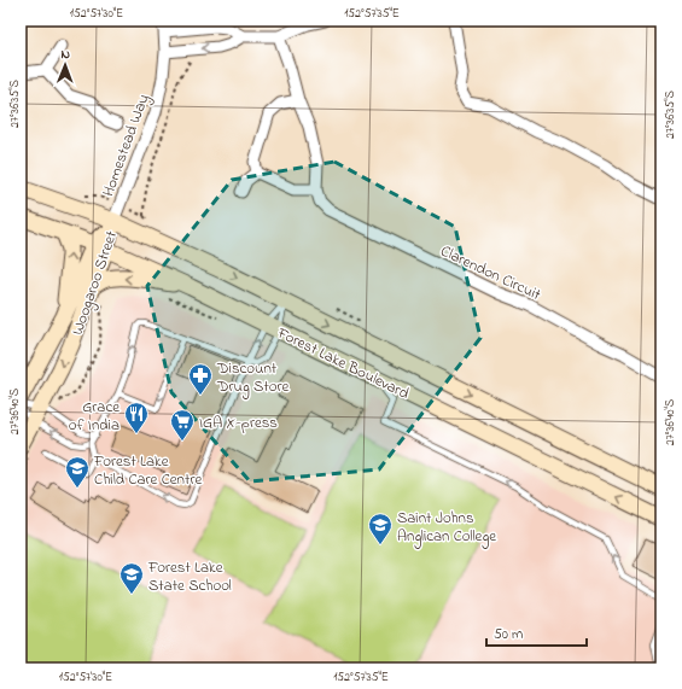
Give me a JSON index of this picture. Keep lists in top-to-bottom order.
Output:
{
  "streets": {
    "main road": ["Woogaroo Street", "Forest Lake Boulevard"],
    "street": ["Homestead Way", "Clarendon Circuit"]
  },
  "crossings": [
    ["Homestead Way", "Woogaroo Street"],
    ["Homestead Way", "Forest Lake Boulevard"],
    ["Woogaroo Street", "Forest Lake Boulevard"]
  ],
  "places": {
    "pharmacy": ["Discount Drug Store"],
    "restaurant": ["Grace of India"],
    "supermarket": ["IGA X-press"],
    "school or university": ["Forest Lake Child Care Centre", "Saint Johns Anglican College", "Forest Lake State School"]
  },
  "scale_bar": "50 m",
  "north": "top",
  "coordinates": [
    "152°57'30\"E",
    "152°57'35\"E",
    "27°36'35\"S",
    "27°36'40\"S"
  ]
}
